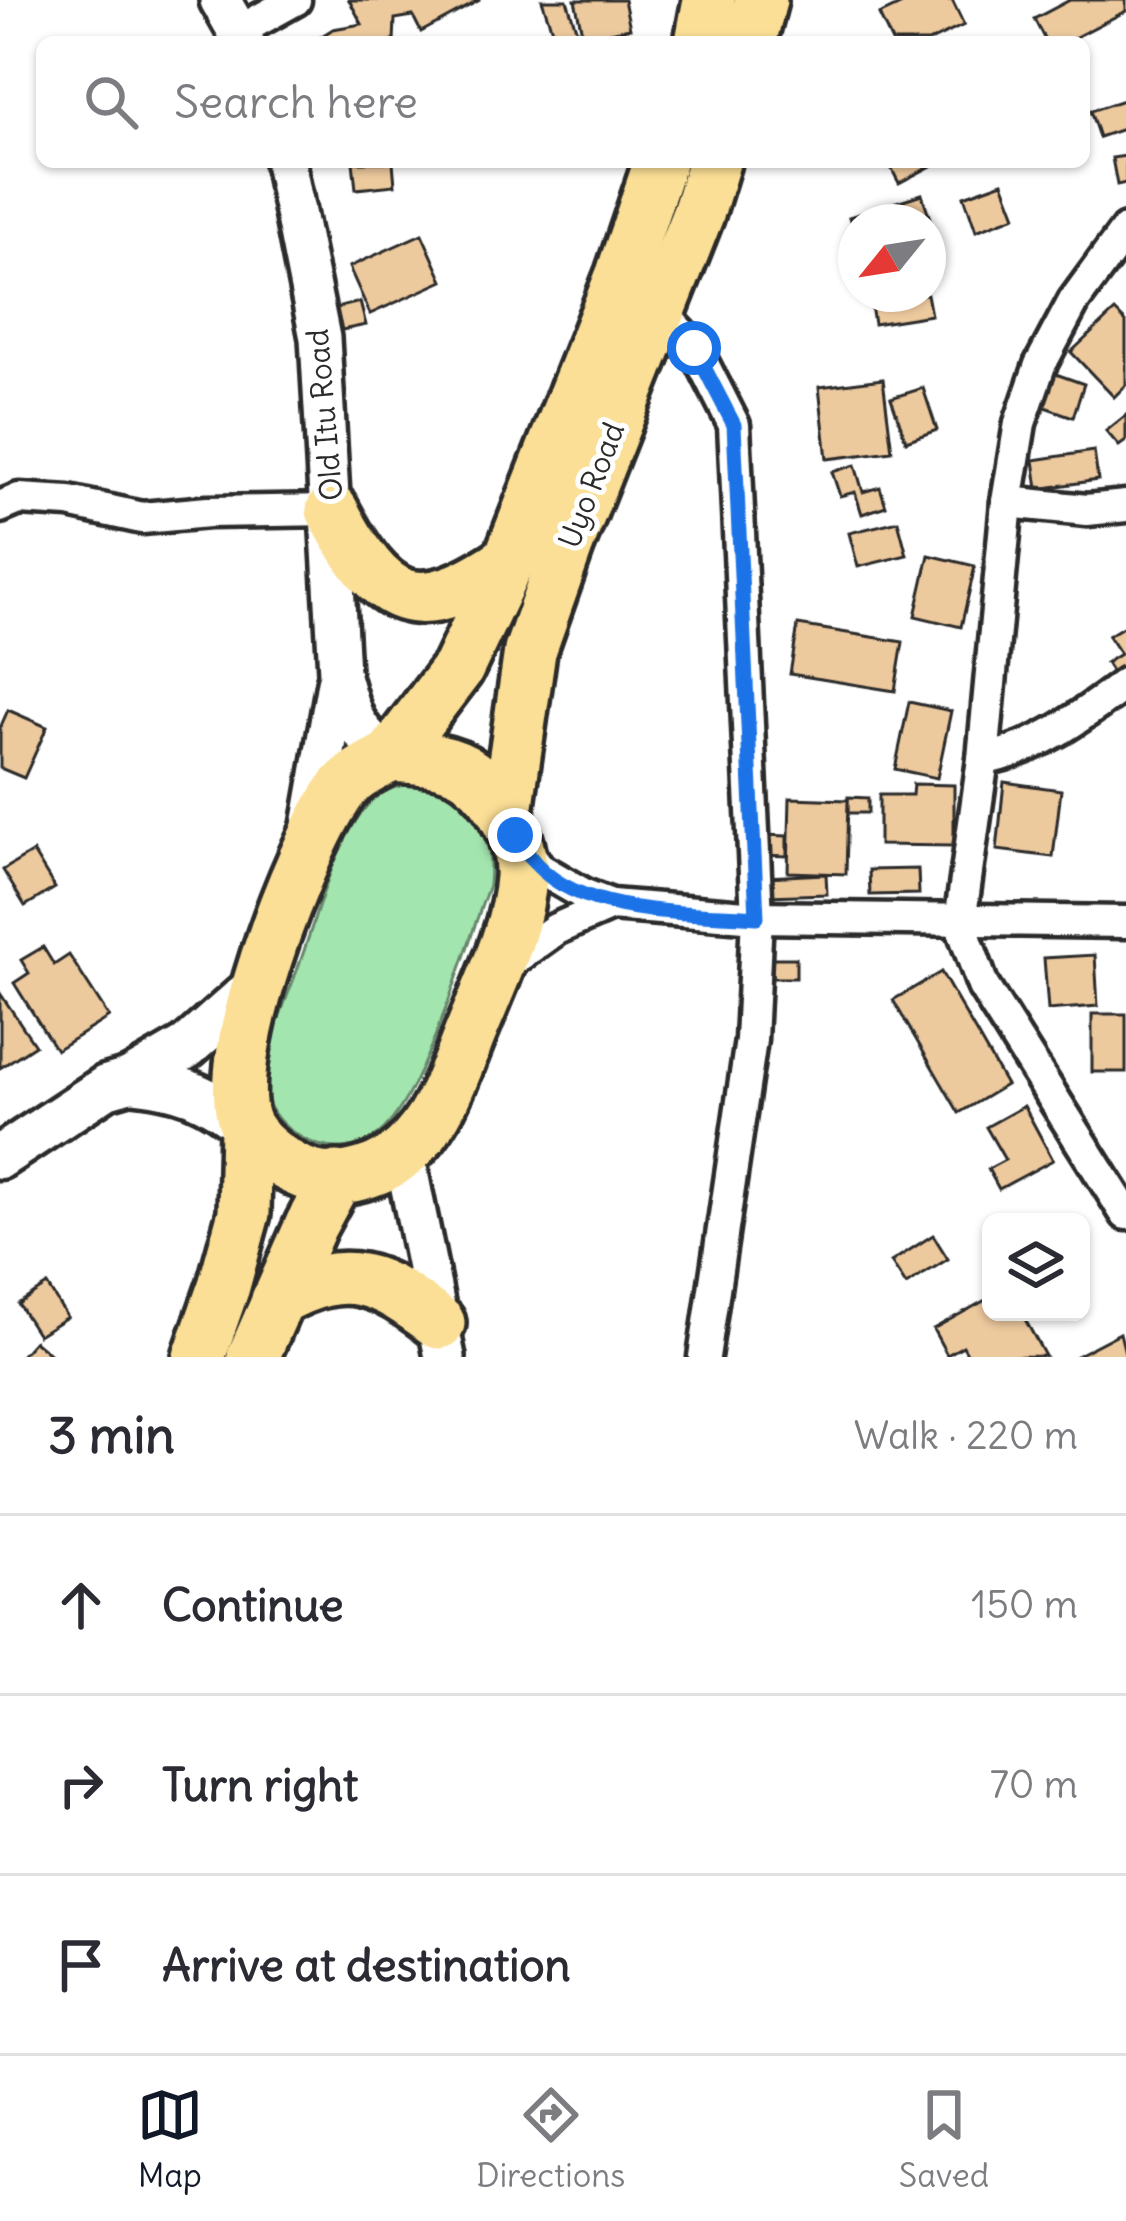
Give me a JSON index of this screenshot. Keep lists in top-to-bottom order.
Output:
{
  "streets": {
    "highway": ["Uyo Road"],
    "street": ["Old Itu Road"]
  },
  "north": "bottom left",
  "page": {
    "search": "Search here",
    "heading": ["3 min", "Walk · 220 m"],
    "list": [
      ["Continue", "150 m"],
      ["Turn right", "70 m"],
      "Arrive at destination"
    ],
    "nav": ["Map", "Directions", "Saved"]
  }
}
